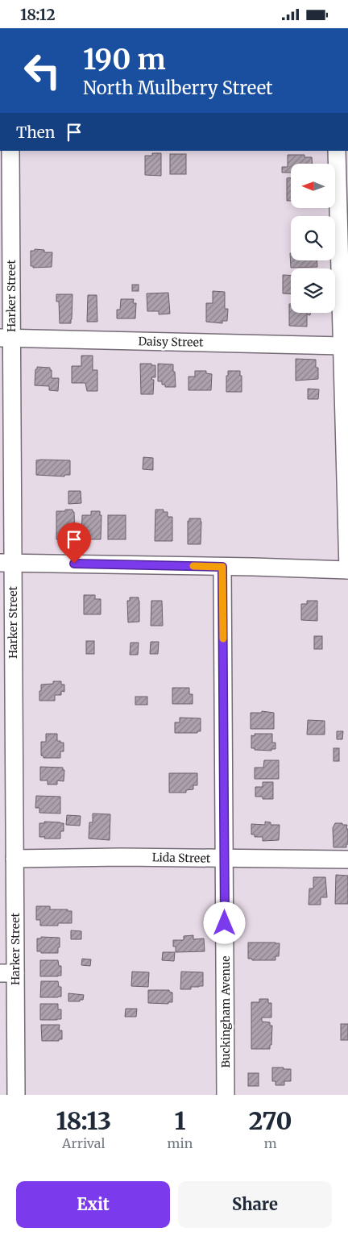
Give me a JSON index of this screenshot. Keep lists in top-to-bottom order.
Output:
{
  "streets": {
    "street": [
      "Harker Street",
      "Daisy Street",
      "Lida Street",
      "Buckingham Avenue"
    ]
  },
  "crossings": [
    ["Harker Street", "Daisy Street"],
    ["Harker Street", "Lida Street"],
    ["Lida Street", "Buckingham Avenue"]
  ],
  "north": "left",
  "page": {
    "status": "18:12",
    "turn": ["190 m", "North Mulberry Street"],
    "then": "Then",
    "eta": [
      "18:13",
      "Arrival",
      "1",
      "min",
      "270",
      "m"
    ],
    "buttons": ["Exit", "Share"]
  }
}
